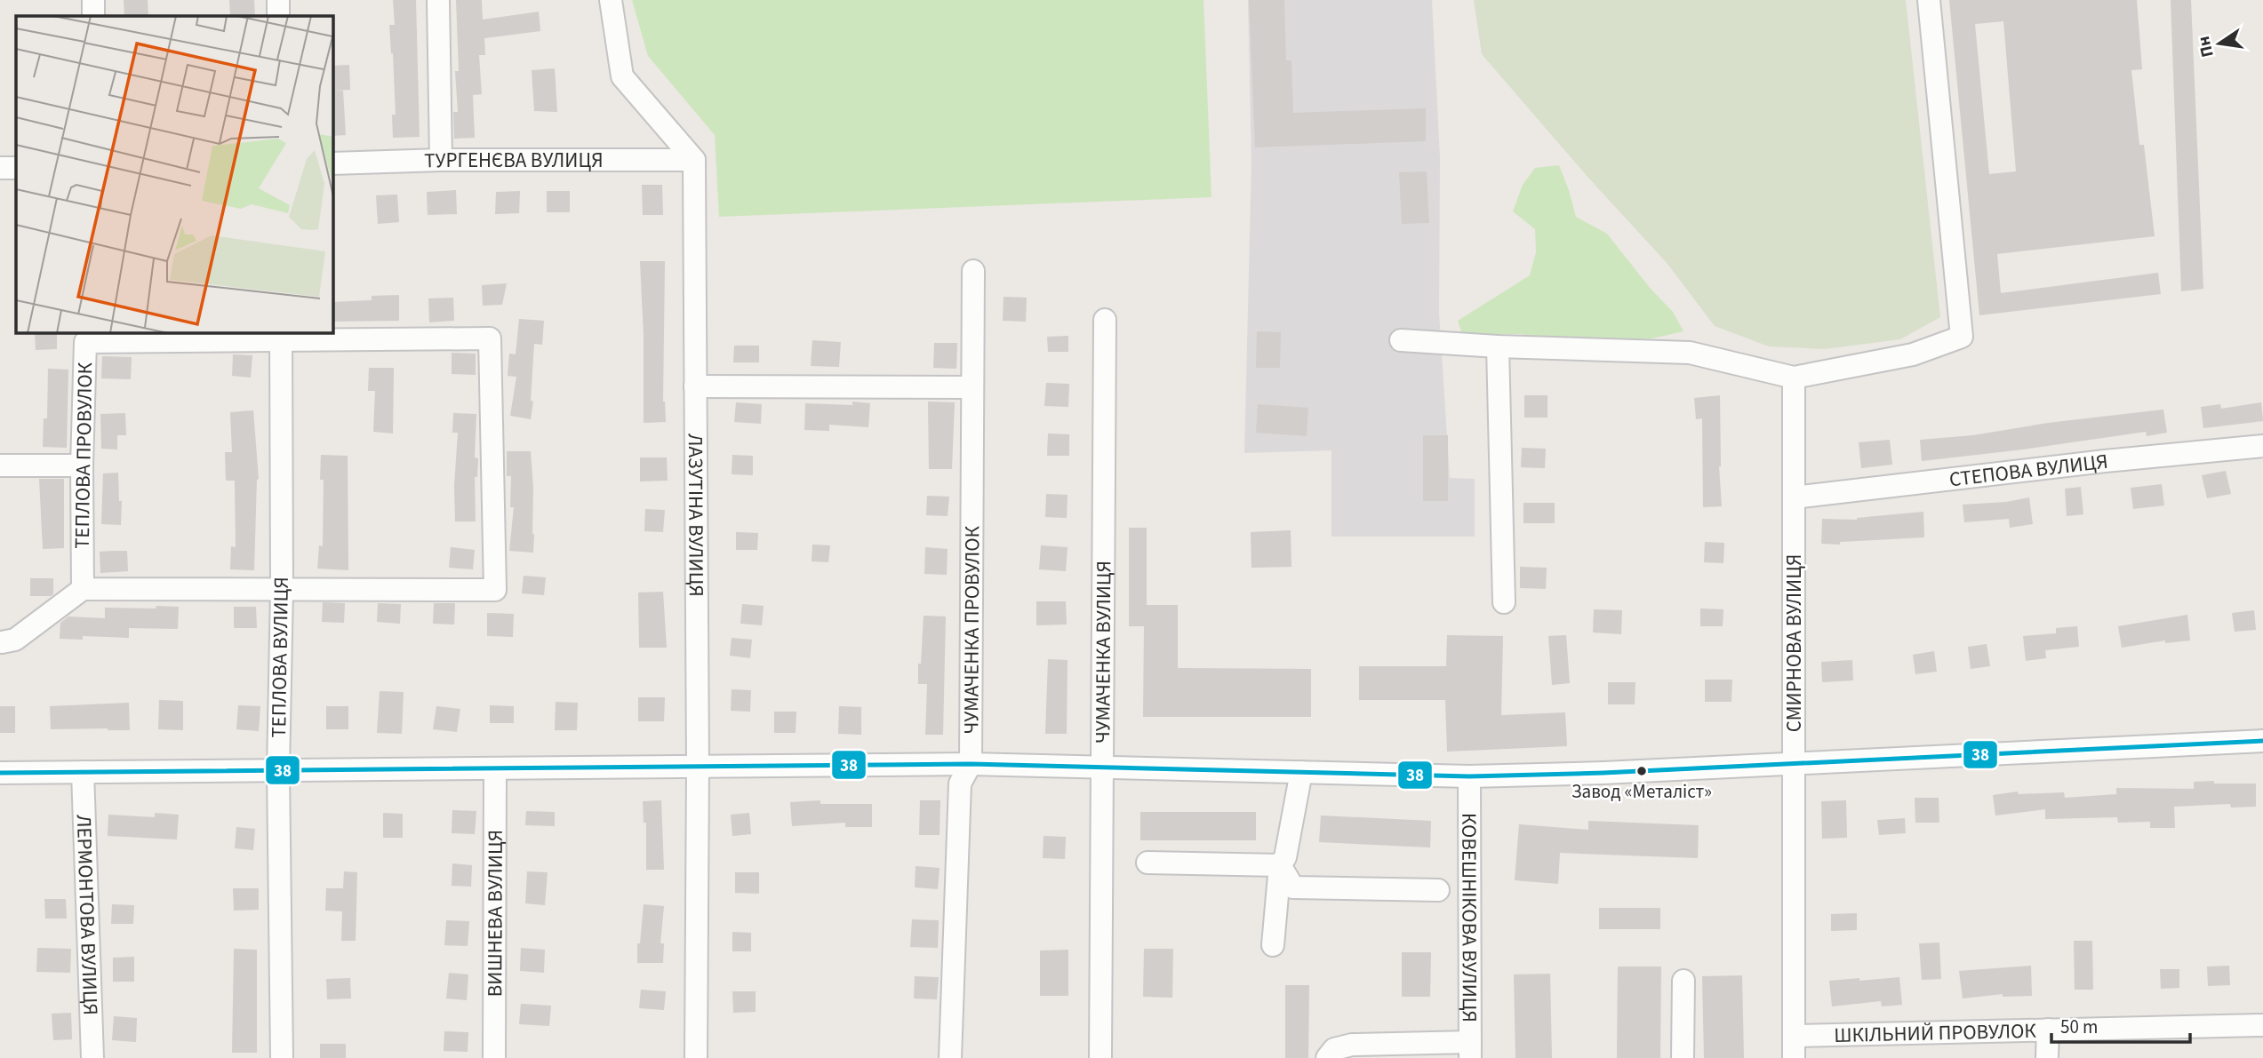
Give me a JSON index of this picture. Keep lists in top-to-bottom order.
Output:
{
  "streets": {
    "street": [
      "ТУРГЕНЄВА ВУЛИЦЯ",
      "ТЕПЛОВА ПРОВУЛОК",
      "СТЕПОВА ВУЛИЦЯ",
      "ЛАЗУТІНА ВУЛИЦЯ",
      "ЧУМАЧЕНКА ПРОВУЛОК",
      "СМИРНОВА ВУЛИЦЯ",
      "ЧУМАЧЕНКА ВУЛИЦЯ",
      "ТЕПЛОВА ВУЛИЦЯ",
      "ВИШНЕВА ВУЛИЦЯ",
      "ЛЕРМОНТОВА ВУЛИЦЯ",
      "КОВЕШНІКОВА ВУЛИЦЯ",
      "ШКІЛЬНИЙ ПРОВУЛОК"
    ]
  },
  "crossings": [
    ["ТУРГЕНЄВА ВУЛИЦЯ", "ЛАЗУТІНА ВУЛИЦЯ"],
    ["ТЕПЛОВА ПРОВУЛОК", "ТЕПЛОВА ВУЛИЦЯ"],
    ["СТЕПОВА ВУЛИЦЯ", "СМИРНОВА ВУЛИЦЯ"],
    ["СМИРНОВА ВУЛИЦЯ", "ШКІЛЬНИЙ ПРОВУЛОК"]
  ],
  "places": ["Завод «Металіст»"],
  "lines": ["transit line 38"],
  "scale_bar": "50 m",
  "north": "left"
}
